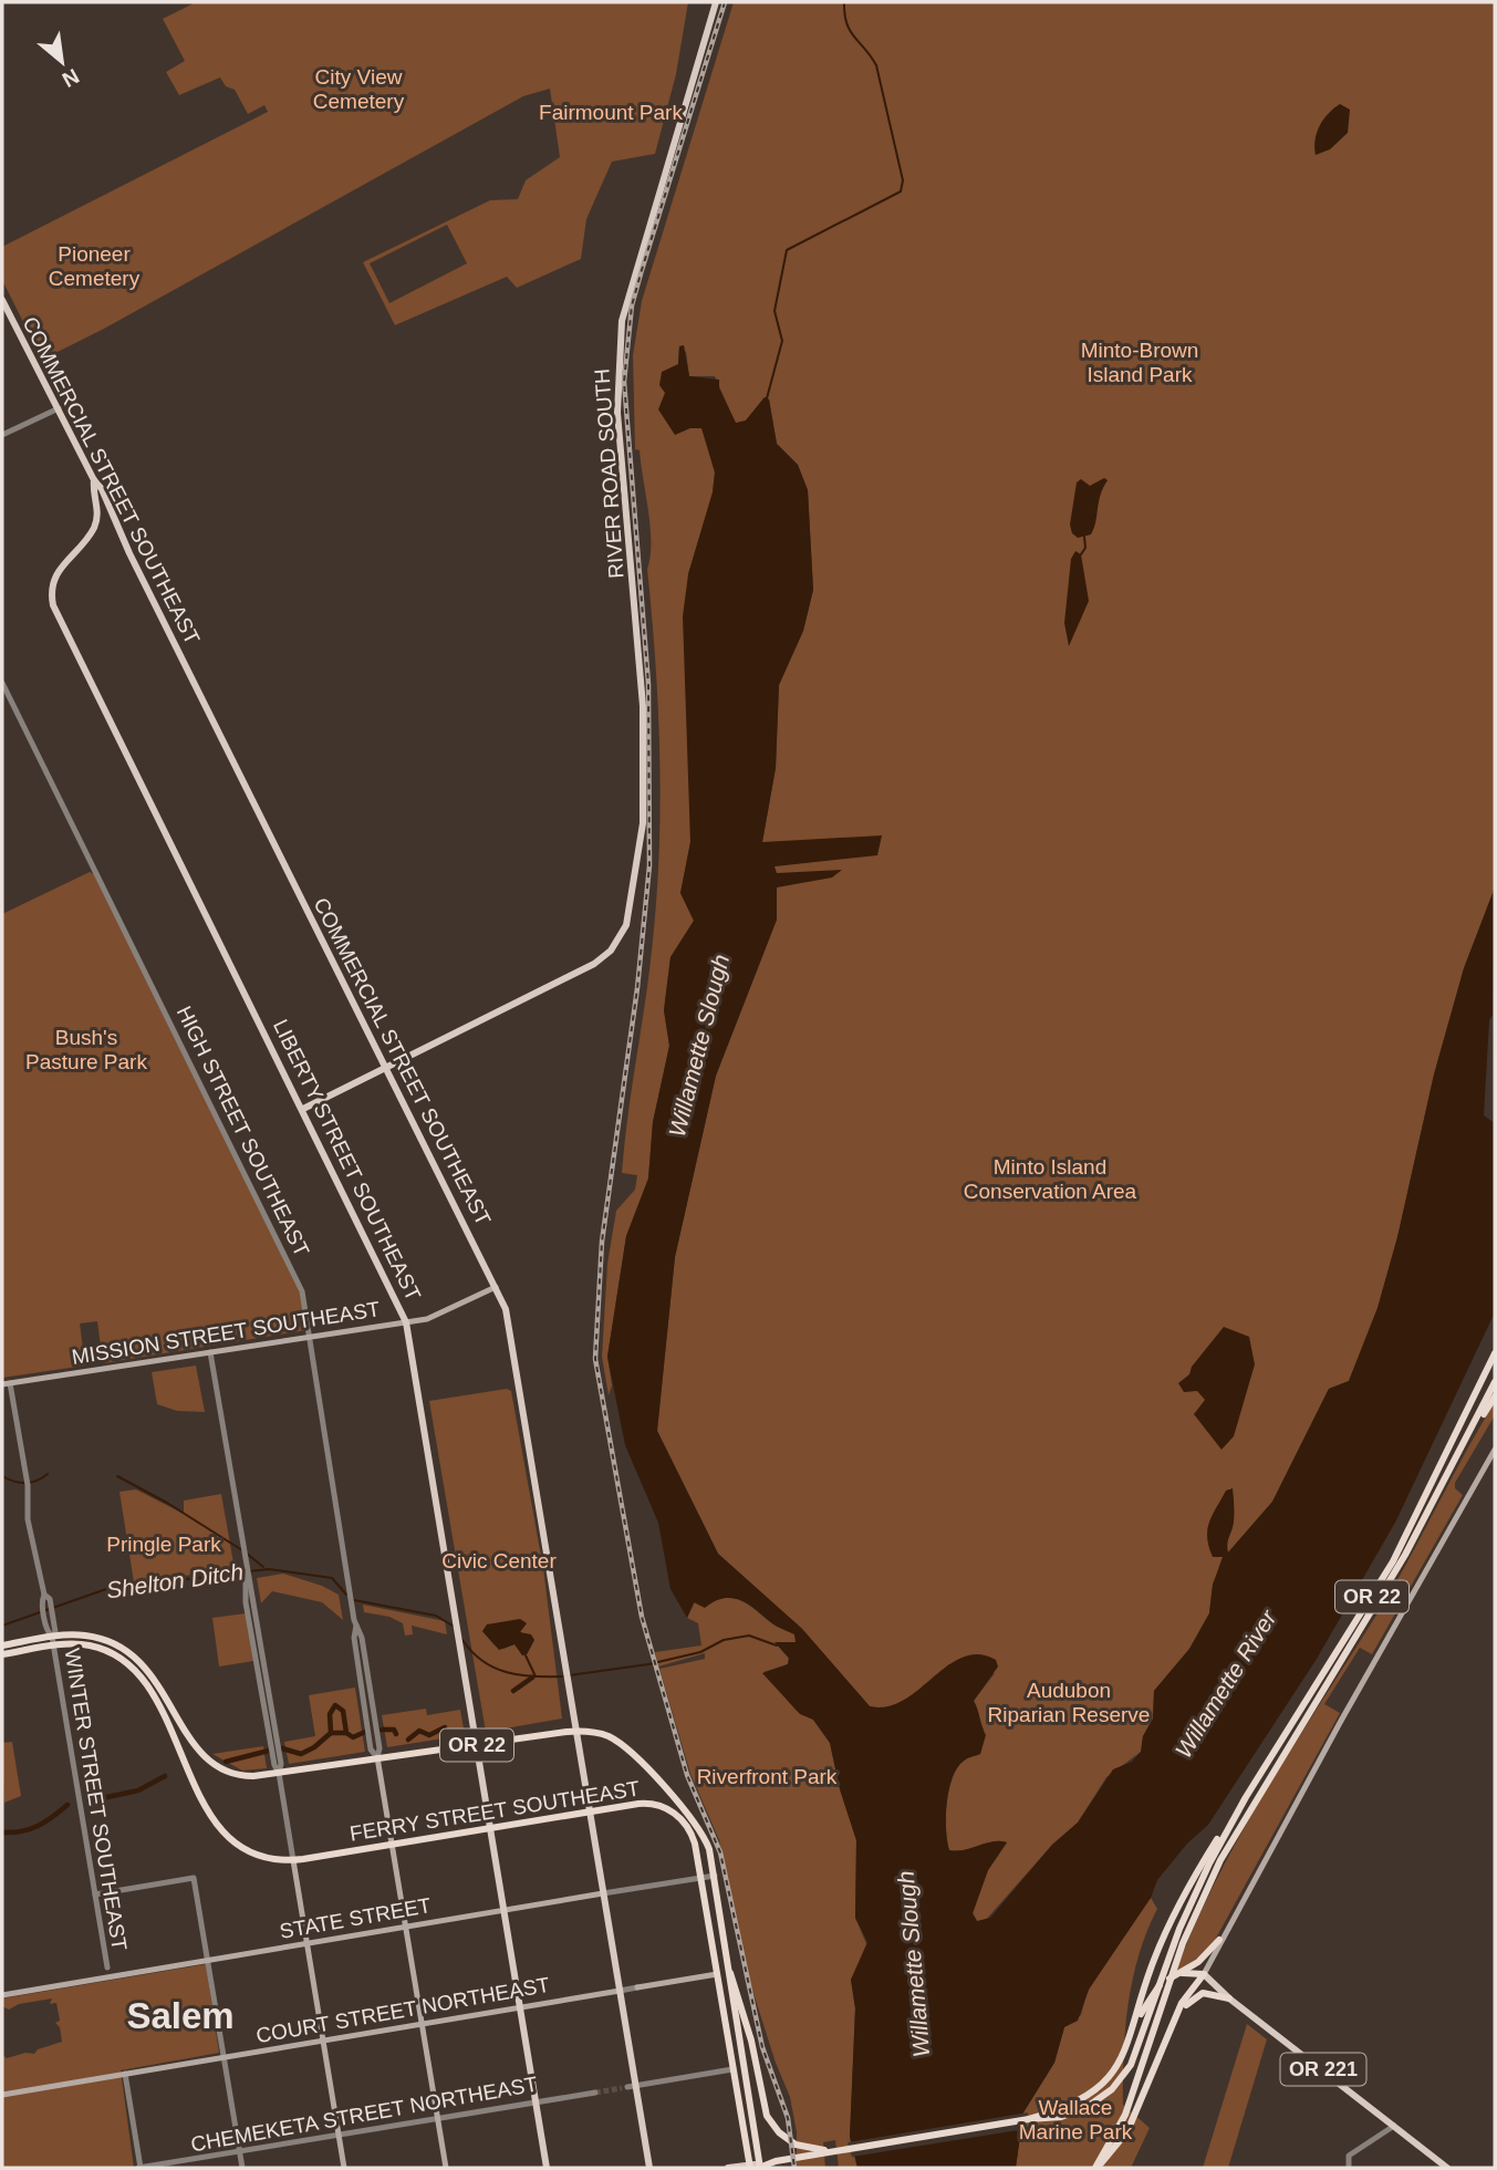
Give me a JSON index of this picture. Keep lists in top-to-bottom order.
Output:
{
  "streets": {
    "highway": ["OR 22", "FERRY STREET SOUTHEAST"],
    "main road": [
      "RIVER ROAD SOUTH",
      "COMMERCIAL STREET SOUTHEAST",
      "HIGH STREET SOUTHEAST",
      "LIBERTY STREET SOUTHEAST",
      "MISSION STREET SOUTHEAST",
      "STATE STREET",
      "COURT STREET NORTHEAST",
      "OR 221"
    ],
    "street": ["WINTER STREET SOUTHEAST", "CHEMEKETA STREET NORTHEAST"]
  },
  "crossings": [
    ["RIVER ROAD SOUTH", "COMMERCIAL STREET SOUTHEAST"],
    ["COMMERCIAL STREET SOUTHEAST", "LIBERTY STREET SOUTHEAST"],
    ["COMMERCIAL STREET SOUTHEAST", "MISSION STREET SOUTHEAST"],
    ["COMMERCIAL STREET SOUTHEAST", "OR 22"],
    ["COMMERCIAL STREET SOUTHEAST", "FERRY STREET SOUTHEAST"],
    ["COMMERCIAL STREET SOUTHEAST", "STATE STREET"],
    ["COMMERCIAL STREET SOUTHEAST", "COURT STREET NORTHEAST"],
    ["HIGH STREET SOUTHEAST", "MISSION STREET SOUTHEAST"],
    ["HIGH STREET SOUTHEAST", "OR 22"],
    ["HIGH STREET SOUTHEAST", "FERRY STREET SOUTHEAST"],
    ["HIGH STREET SOUTHEAST", "STATE STREET"],
    ["HIGH STREET SOUTHEAST", "COURT STREET NORTHEAST"],
    ["HIGH STREET SOUTHEAST", "CHEMEKETA STREET NORTHEAST"],
    ["LIBERTY STREET SOUTHEAST", "MISSION STREET SOUTHEAST"],
    ["LIBERTY STREET SOUTHEAST", "OR 22"],
    ["LIBERTY STREET SOUTHEAST", "FERRY STREET SOUTHEAST"],
    ["LIBERTY STREET SOUTHEAST", "STATE STREET"],
    ["LIBERTY STREET SOUTHEAST", "COURT STREET NORTHEAST"],
    ["LIBERTY STREET SOUTHEAST", "CHEMEKETA STREET NORTHEAST"],
    ["MISSION STREET SOUTHEAST", "WINTER STREET SOUTHEAST"],
    ["OR 22", "WINTER STREET SOUTHEAST"],
    ["OR 22", "STATE STREET"],
    ["FERRY STREET SOUTHEAST", "STATE STREET"],
    ["FERRY STREET SOUTHEAST", "COURT STREET NORTHEAST"]
  ],
  "districts": ["Salem"],
  "water": ["Willamette Slough", "Shelton Ditch", "Willamette River"],
  "parks": [
    "City View Cemetery",
    "Fairmount Park",
    "Pioneer Cemetery",
    "Minto-Brown Island Park",
    "Bush's Pasture Park",
    "Minto Island Conservation Area",
    "Pringle Park",
    "Civic Center",
    "Audubon Riparian Reserve",
    "Riverfront Park",
    "Wallace Marine Park"
  ],
  "north": "bottom right"
}
